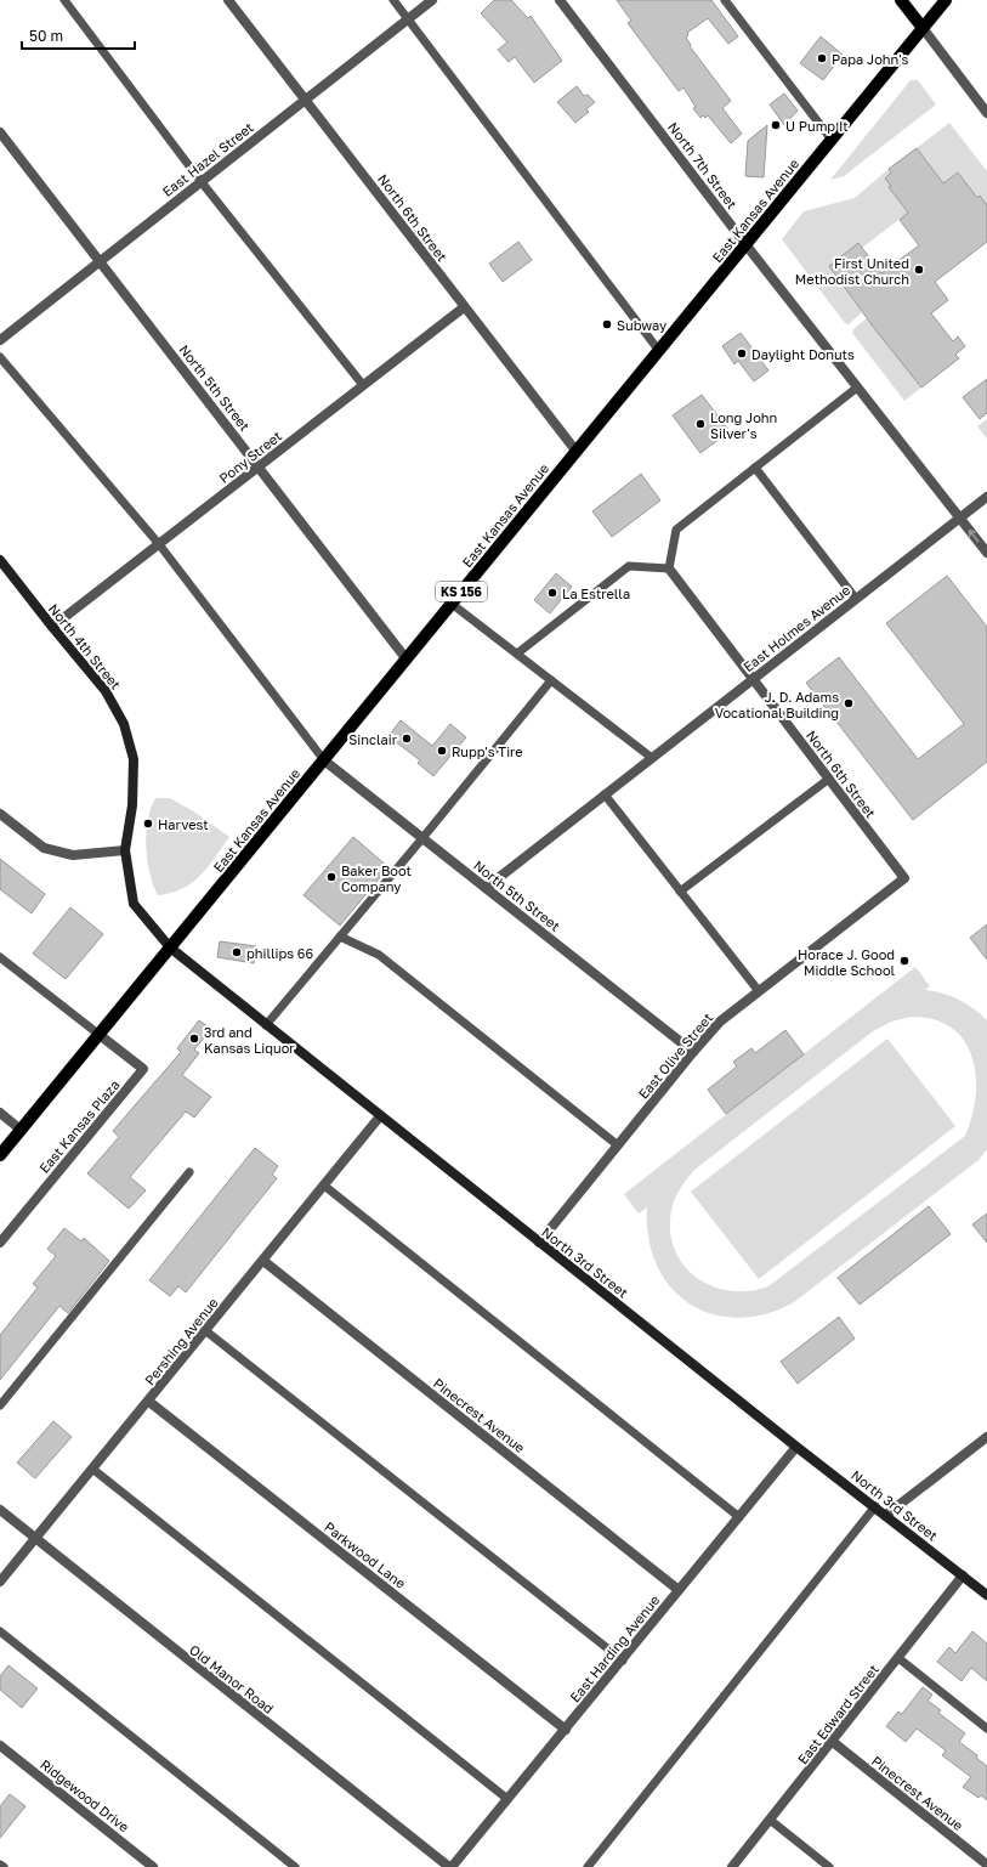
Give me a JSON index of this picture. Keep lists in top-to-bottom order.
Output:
{
  "streets": {
    "main road": [
      "East Kansas Avenue",
      "KS 156",
      "North 4th Street",
      "North 3rd Street"
    ],
    "street": [
      "East Hazel Street",
      "North 7th Street",
      "North 6th Street",
      "North 5th Street",
      "Pony Street",
      "East Holmes Avenue",
      "East Olive Street",
      "East Kansas Plaza",
      "Pershing Avenue",
      "Pinecrest Avenue",
      "Parkwood Lane",
      "East Harding Avenue",
      "Old Manor Road",
      "East Edward Street",
      "Ridgewood Drive"
    ]
  },
  "crossings": [
    ["East Hazel Street", "North 6th Street"],
    ["East Hazel Street", "North 5th Street"],
    ["North 7th Street", "East Kansas Avenue"],
    ["North 7th Street", "East Holmes Avenue"],
    ["East Kansas Avenue", "North 6th Street"],
    ["East Kansas Avenue", "North 5th Street"],
    ["East Kansas Avenue", "North 4th Street"],
    ["East Kansas Avenue", "East Kansas Plaza"],
    ["East Kansas Avenue", "North 3rd Street"],
    ["North 6th Street", "Pony Street"],
    ["North 6th Street", "East Holmes Avenue"],
    ["North 6th Street", "East Olive Street"],
    ["North 5th Street", "Pony Street"],
    ["North 5th Street", "East Holmes Avenue"],
    ["North 5th Street", "East Olive Street"],
    ["Pony Street", "North 4th Street"],
    ["North 4th Street", "North 3rd Street"],
    ["East Olive Street", "North 3rd Street"],
    ["North 3rd Street", "Pershing Avenue"],
    ["North 3rd Street", "East Harding Avenue"],
    ["North 3rd Street", "East Edward Street"],
    ["Pershing Avenue", "Pinecrest Avenue"],
    ["Pershing Avenue", "Parkwood Lane"],
    ["Pershing Avenue", "Old Manor Road"],
    ["Pinecrest Avenue", "East Harding Avenue"],
    ["Pinecrest Avenue", "East Edward Street"],
    ["Parkwood Lane", "East Harding Avenue"],
    ["East Harding Avenue", "Old Manor Road"]
  ],
  "places": [
    "Papa John's",
    "U Pump It",
    "First United Methodist Church",
    "Subway",
    "Daylight Donuts",
    "Long John Silver's",
    "La Estrella",
    "J. D. Adams Vocational Building",
    "Sinclair",
    "Rupp's Tire",
    "Harvest",
    "Baker Boot Company",
    "phillips 66",
    "Horace J. Good Middle School",
    "3rd and Kansas Liquor"
  ],
  "scale_bar": "50 m"
}
